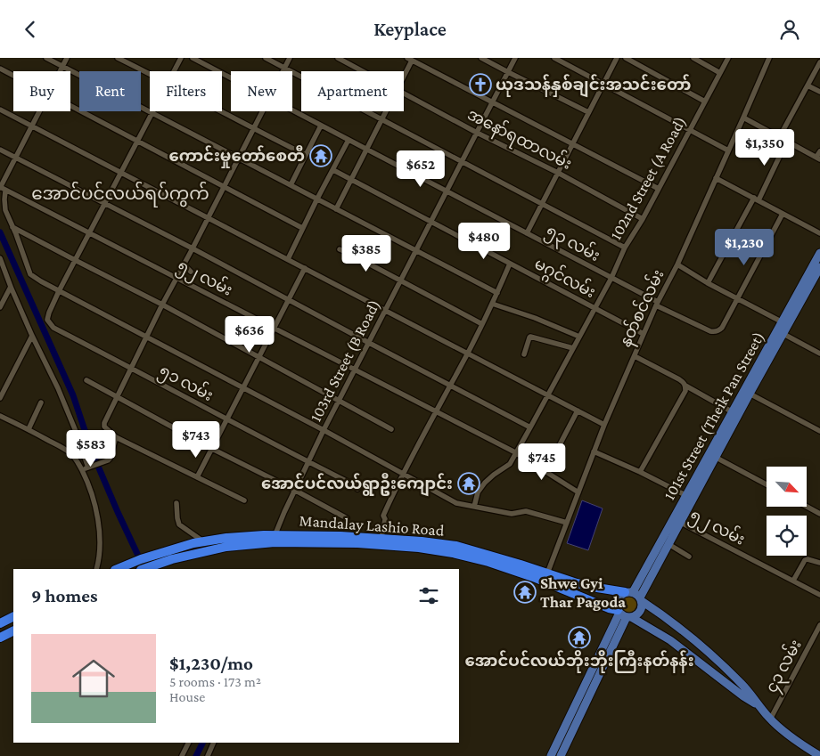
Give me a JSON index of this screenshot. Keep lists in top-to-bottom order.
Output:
{
  "streets": {
    "highway": ["Mandalay Lashio Road"],
    "main road": ["101st Street (Theik Pan Street)"],
    "street": [
      "အနော်ရထာလမ်း",
      "102nd Street (A Road)",
      "၅၃ လမ်း",
      "၅၂ လမ်း",
      "မဂ္ဂင်လမ်း",
      "နတ်စင်လမ်း",
      "103rd Street (B Road)",
      "၅၁ လမ်း",
      "၄၃ လမ်း"
    ]
  },
  "crossings": [
    ["အနော်ရထာလမ်း", "102nd Street (A Road)"],
    ["အနော်ရထာလမ်း", "103rd Street (B Road)"],
    ["102nd Street (A Road)", "၅၃ လမ်း"],
    ["102nd Street (A Road)", "၅၂ လမ်း"],
    ["102nd Street (A Road)", "မဂ္ဂင်လမ်း"],
    ["၅၃ လမ်း", "နတ်စင်လမ်း"],
    ["၅၃ လမ်း", "103rd Street (B Road)"],
    ["၅၂ လမ်း", "နတ်စင်လမ်း"],
    ["၅၂ လမ်း", "103rd Street (B Road)"],
    ["၅၂ လမ်း", "101st Street (Theik Pan Street)"],
    ["မဂ္ဂင်လမ်း", "နတ်စင်လမ်း"],
    ["မဂ္ဂင်လမ်း", "103rd Street (B Road)"],
    ["နတ်စင်လမ်း", "Mandalay Lashio Road"],
    ["103rd Street (B Road)", "၅၁ လမ်း"],
    ["103rd Street (B Road)", "Mandalay Lashio Road"],
    ["101st Street (Theik Pan Street)", "Mandalay Lashio Road"]
  ],
  "districts": ["အောင်ပင်လယ်ရပ်ကွက်"],
  "places": {
    "church": ["ယုဒသန်နှစ်ချင်းအသင်းတော်"],
    "temple": [
      "ကောင်းမှုတော်စေတီ",
      "အောင်ပင်လယ်ရွာဦးကျောင်း",
      "Shwe Gyi Thar Pagoda",
      "အောင်ပင်လယ်ဘိုးဘိုးကြီးနတ်နန်း"
    ]
  },
  "north": "bottom right",
  "page": {
    "header": "Keyplace",
    "chip": [
      "Buy",
      "Rent",
      "Filters",
      "New",
      "Apartment"
    ],
    "price": [
      "$1,350",
      "$652",
      "$480",
      "$1,230",
      "$385",
      "$636",
      "$743",
      "$583",
      "$745"
    ],
    "heading": "9 homes",
    "list": [
      {
        "name": "$1,230/mo",
        "note": "5 rooms · 173 m² · House"
      }
    ]
  }
}
